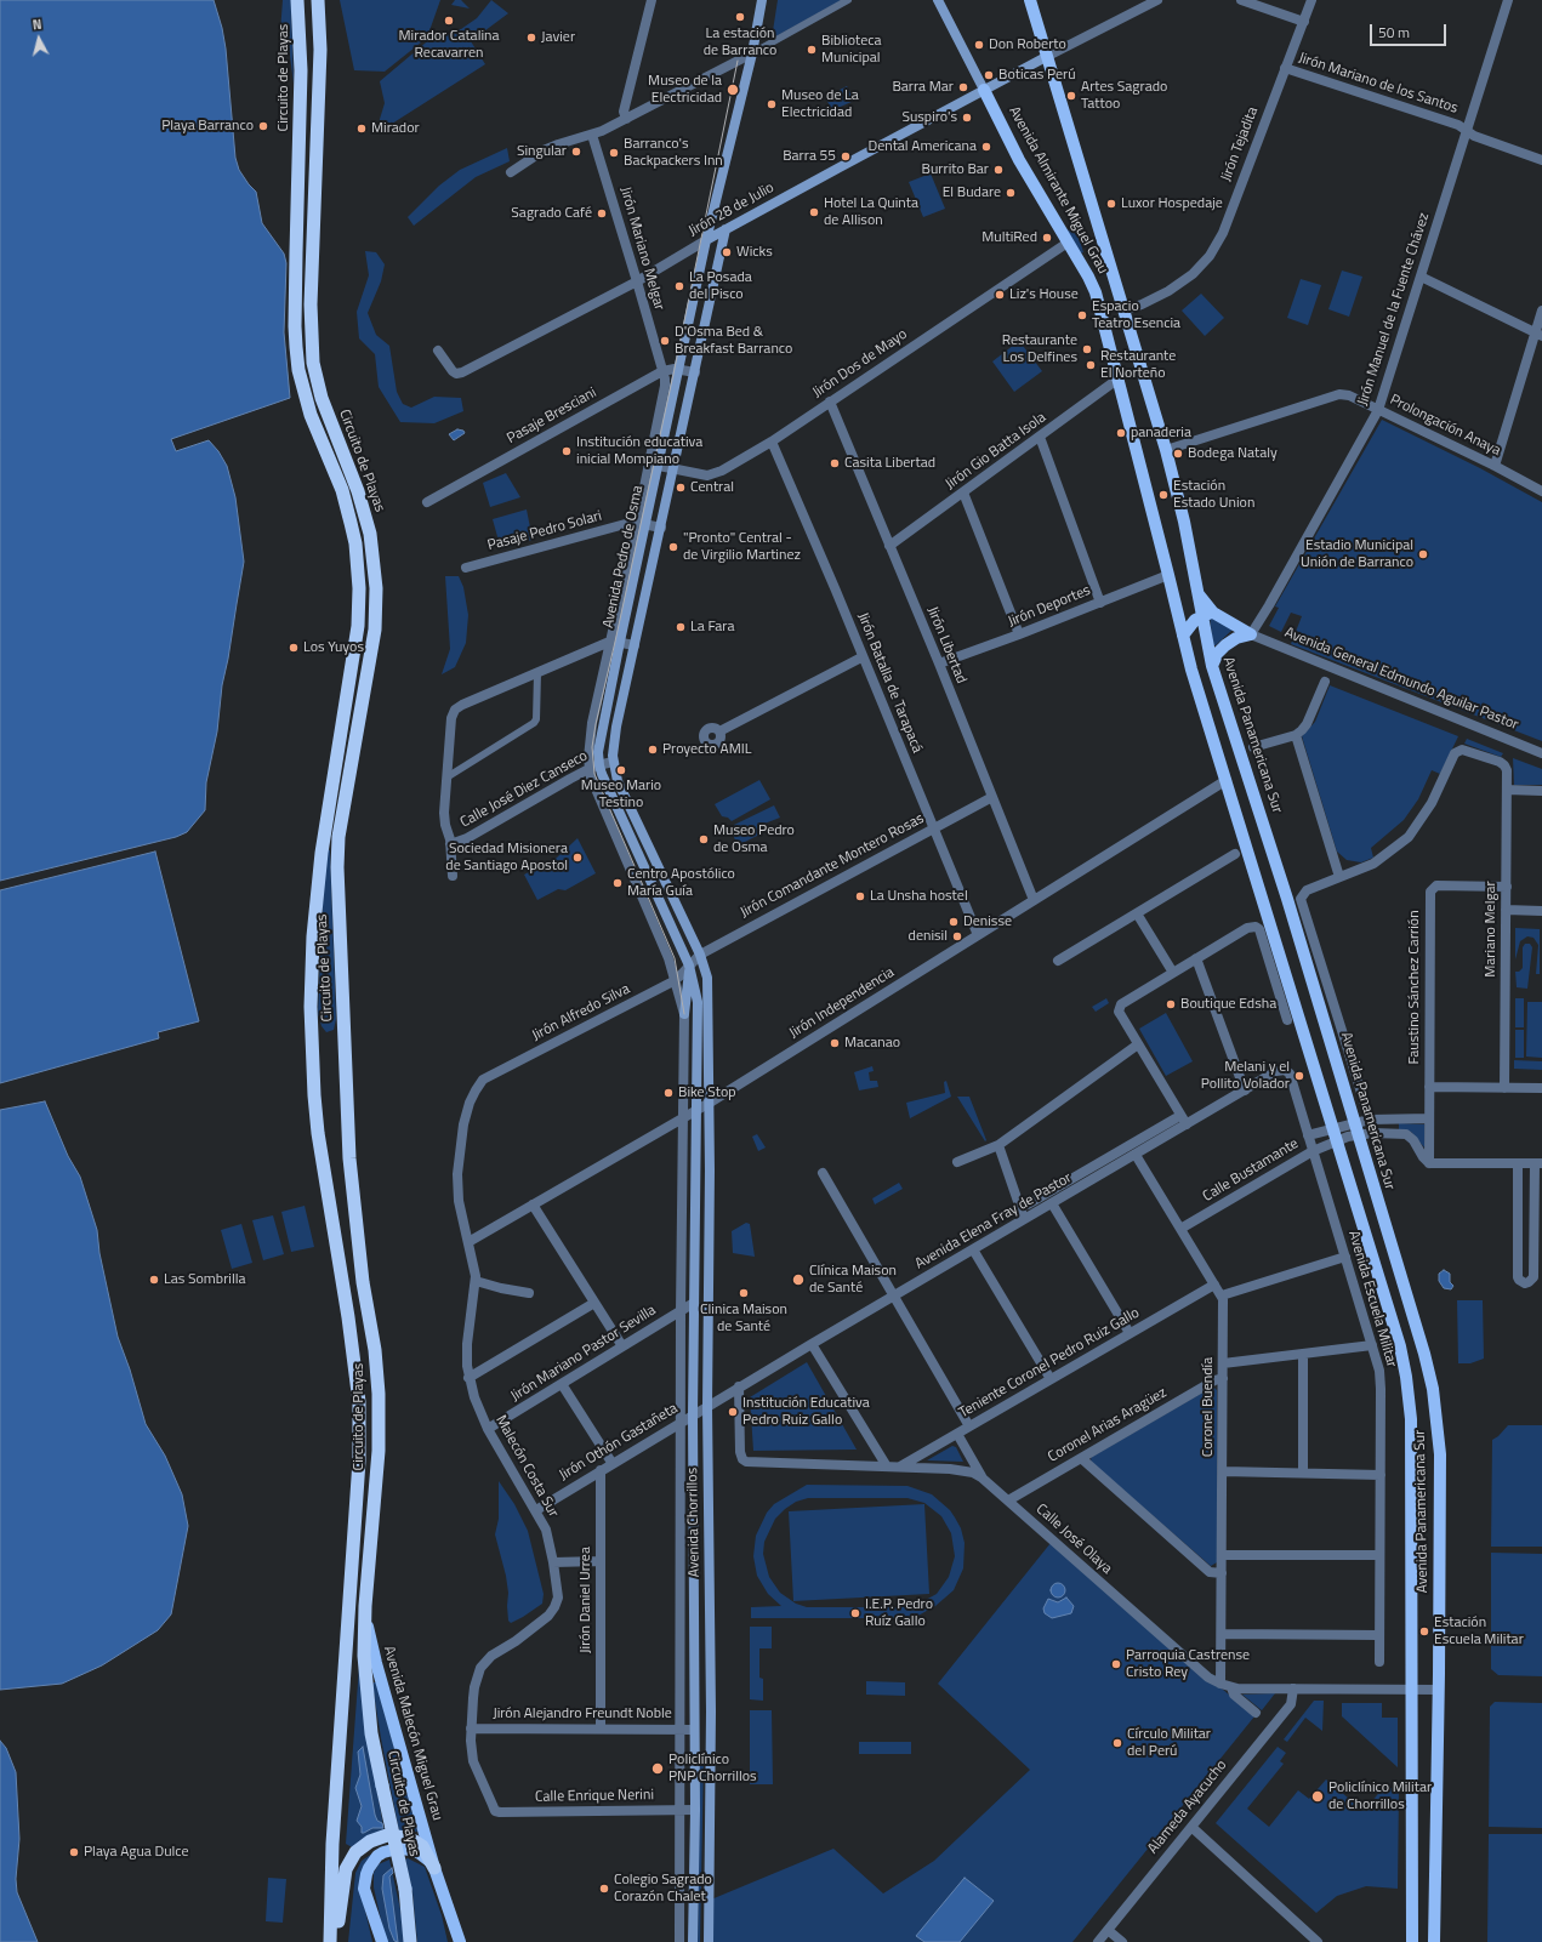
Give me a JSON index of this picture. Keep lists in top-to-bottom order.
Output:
{
  "streets": {
    "highway": ["Circuito de Playas"],
    "main road": [
      "Avenida Almirante Miguel Grau",
      "Jirón 28 de Julio",
      "Avenida Pedro de Osma",
      "Avenida Panamericana Sur",
      "Avenida Chorrillos",
      "Avenida Malecón Miguel Grau"
    ],
    "street": [
      "Jirón Mariano de los Santos",
      "Jirón Tejadita",
      "Jirón Mariano Melgar",
      "Jirón Manuel de la Fuente Chávez",
      "Jirón Dos de Mayo",
      "Pasaje Bresciani",
      "Prolongación Anaya",
      "Jirón Gio Batta Isola",
      "Pasaje Pedro Solari",
      "Jirón Deportes",
      "Jirón Libertad",
      "Avenida General Edmundo Aguilar Pastor",
      "Jirón Batalla de Tarapacá",
      "Calle José Diez Canseco",
      "Jirón Comandante Montero Rosas",
      "Mariano Melgar",
      "Faustino Sánchez Carrión",
      "Jirón Independencia",
      "Jirón Alfredo Silva",
      "Calle Bustamante",
      "Avenida Elena Fray de Pastor",
      "Avenida Escuela Militar",
      "Jirón Mariano Pastor Sevilla",
      "Teniente Coronel Pedro Ruiz Gallo",
      "Coronel Buendía",
      "Coronel Arias Aragüez",
      "Jirón Othón Gastañeta",
      "Malecón Costa Sur",
      "Calle José Olaya",
      "Jirón Daniel Urrea",
      "Jirón Alejandro Freundt Noble",
      "Calle Enrique Nerini",
      "Alameda Ayacucho"
    ]
  },
  "crossings": [
    ["Circuito de Playas", "Avenida Malecón Miguel Grau"],
    ["Jirón Mariano de los Santos", "Jirón Tejadita"],
    ["Jirón Mariano de los Santos", "Jirón Manuel de la Fuente Chávez"],
    ["Jirón Tejadita", "Avenida Panamericana Sur"],
    ["Avenida Almirante Miguel Grau", "Jirón 28 de Julio"],
    ["Avenida Almirante Miguel Grau", "Jirón Dos de Mayo"],
    ["Avenida Almirante Miguel Grau", "Jirón Gio Batta Isola"],
    ["Avenida Almirante Miguel Grau", "Avenida Panamericana Sur"],
    ["Jirón 28 de Julio", "Jirón Mariano Melgar"],
    ["Jirón 28 de Julio", "Avenida Pedro de Osma"],
    ["Jirón 28 de Julio", "Avenida Panamericana Sur"],
    ["Jirón Mariano Melgar", "Pasaje Bresciani"],
    ["Jirón Mariano Melgar", "Avenida Pedro de Osma"],
    ["Jirón Manuel de la Fuente Chávez", "Prolongación Anaya"],
    ["Jirón Manuel de la Fuente Chávez", "Avenida General Edmundo Aguilar Pastor"],
    ["Jirón Dos de Mayo", "Avenida Pedro de Osma"],
    ["Jirón Dos de Mayo", "Jirón Libertad"],
    ["Jirón Dos de Mayo", "Jirón Batalla de Tarapacá"],
    ["Pasaje Bresciani", "Avenida Pedro de Osma"],
    ["Prolongación Anaya", "Avenida Panamericana Sur"],
    ["Jirón Gio Batta Isola", "Jirón Libertad"],
    ["Jirón Gio Batta Isola", "Avenida Panamericana Sur"],
    ["Pasaje Pedro Solari", "Avenida Pedro de Osma"],
    ["Avenida Pedro de Osma", "Calle José Diez Canseco"],
    ["Avenida Pedro de Osma", "Jirón Comandante Montero Rosas"],
    ["Avenida Pedro de Osma", "Jirón Independencia"],
    ["Avenida Pedro de Osma", "Jirón Alfredo Silva"],
    ["Avenida Pedro de Osma", "Avenida Chorrillos"],
    ["Jirón Deportes", "Jirón Libertad"],
    ["Jirón Deportes", "Avenida Panamericana Sur"],
    ["Jirón Libertad", "Jirón Comandante Montero Rosas"],
    ["Jirón Libertad", "Jirón Independencia"],
    ["Jirón Batalla de Tarapacá", "Jirón Comandante Montero Rosas"],
    ["Jirón Batalla de Tarapacá", "Jirón Independencia"],
    ["Avenida Panamericana Sur", "Jirón Independencia"],
    ["Avenida Panamericana Sur", "Calle Bustamante"],
    ["Avenida Panamericana Sur", "Calle José Olaya"],
    ["Jirón Comandante Montero Rosas", "Jirón Alfredo Silva"],
    ["Mariano Melgar", "Faustino Sánchez Carrión"],
    ["Jirón Independencia", "Malecón Costa Sur"],
    ["Jirón Independencia", "Avenida Chorrillos"],
    ["Jirón Alfredo Silva", "Malecón Costa Sur"],
    ["Calle Bustamante", "Avenida Escuela Militar"],
    ["Avenida Elena Fray de Pastor", "Avenida Escuela Militar"],
    ["Avenida Elena Fray de Pastor", "Jirón Othón Gastañeta"],
    ["Avenida Elena Fray de Pastor", "Avenida Chorrillos"],
    ["Avenida Elena Fray de Pastor", "Calle José Olaya"],
    ["Jirón Mariano Pastor Sevilla", "Malecón Costa Sur"],
    ["Jirón Mariano Pastor Sevilla", "Avenida Chorrillos"],
    ["Teniente Coronel Pedro Ruiz Gallo", "Calle José Olaya"],
    ["Coronel Buendía", "Coronel Arias Aragüez"],
    ["Coronel Buendía", "Calle José Olaya"],
    ["Coronel Arias Aragüez", "Calle José Olaya"],
    ["Jirón Othón Gastañeta", "Malecón Costa Sur"],
    ["Jirón Othón Gastañeta", "Avenida Chorrillos"],
    ["Jirón Othón Gastañeta", "Jirón Daniel Urrea"],
    ["Malecón Costa Sur", "Jirón Alejandro Freundt Noble"],
    ["Malecón Costa Sur", "Calle Enrique Nerini"],
    ["Avenida Chorrillos", "Jirón Alejandro Freundt Noble"],
    ["Avenida Chorrillos", "Calle Enrique Nerini"],
    ["Calle José Olaya", "Alameda Ayacucho"],
    ["Jirón Daniel Urrea", "Jirón Alejandro Freundt Noble"]
  ],
  "places": [
    "La estación de Barranco",
    "Mirador Catalina Recavarren",
    "Javier",
    "Don Roberto",
    "Biblioteca Municipal",
    "Boticas Perú",
    "Barra Mar",
    "Museo de la Electricidad",
    "Artes Sagrado Tattoo",
    "Museo de La Electricidad",
    "Suspiro's",
    "Playa Barranco",
    "Mirador",
    "Dental Americana",
    "Singular",
    "Barranco's Backpackers Inn",
    "Barra 55",
    "Burrito Bar",
    "El Budare",
    "Luxor Hospedaje",
    "Hotel La Quinta de Allison",
    "Sagrado Café",
    "MultiRed",
    "Wicks",
    "La Posada del Pisco",
    "Liz's House",
    "Espacio Teatro Esencia",
    "D'Osma Bed & Breakfast Barranco",
    "Restaurante Los Delfines",
    "Restaurante El Norteño",
    "panaderia",
    "Institución educativa inicial Mompiano",
    "Bodega Nataly",
    "Casita Libertad",
    "Central",
    "Estación Estado Union",
    "\"Pronto\" Central - de Virgilio Martinez",
    "Estadio Municipal Unión de Barranco",
    "La Fara",
    "Los Yuyos",
    "Proyecto AMIL",
    "Museo Mario Testino",
    "Museo Pedro de Osma",
    "Sociedad Misionera de Santiago Apostol",
    "Centro Apostólico María Guía",
    "La Unsha hostel",
    "Denisse",
    "denisil",
    "Boutique Edsha",
    "Macanao",
    "Melani y el Pollito Volador",
    "Bike Stop",
    "Las Sombrilla",
    "Clínica Maison de Santé",
    "Clinica Maison de Santé",
    "Institución Educativa Pedro Ruiz Gallo",
    "I.E.P. Pedro Ruíz Gallo",
    "Estación Escuela Militar",
    "Parroquia Castrense Cristo Rey",
    "Círculo Militar del Perú",
    "Policlínico PNP Chorrillos",
    "Policlínico Militar de Chorrillos",
    "Playa Agua Dulce",
    "Colegio Sagrado Corazón Chalet"
  ],
  "scale_bar": "50 m",
  "north": "top"
}
